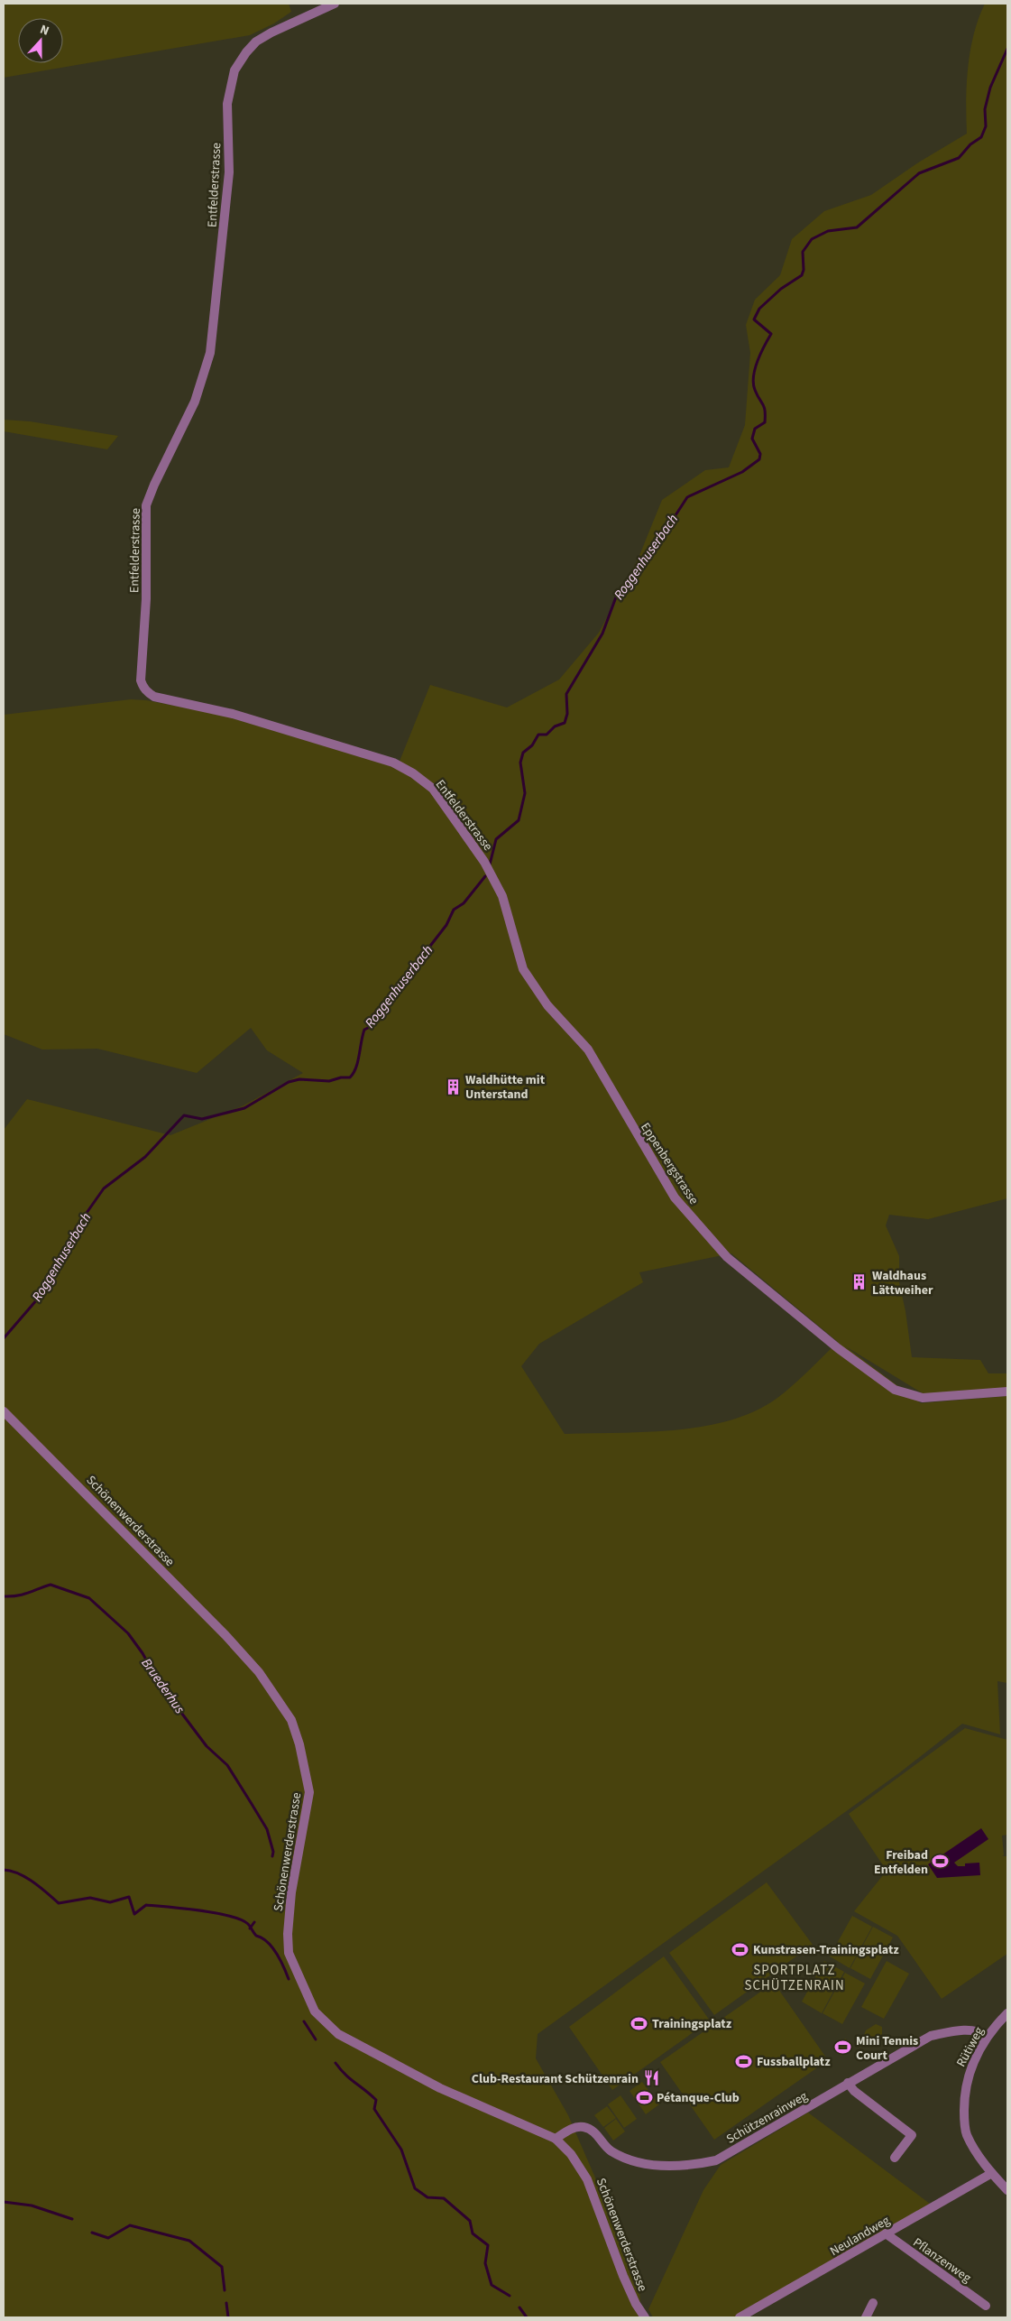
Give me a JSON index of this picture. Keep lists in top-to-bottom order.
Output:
{
  "streets": {
    "street": [
      "Entfelderstrasse",
      "Eppenbergstrasse",
      "Schönenwerderstrasse",
      "Rütiweg",
      "Schützenrainweg",
      "Neulandweg",
      "Pflanzenweg"
    ]
  },
  "crossings": [
    ["Entfelderstrasse", "Eppenbergstrasse"],
    ["Schönenwerderstrasse", "Schützenrainweg"],
    ["Rütiweg", "Schützenrainweg"],
    ["Rütiweg", "Neulandweg"],
    ["Neulandweg", "Pflanzenweg"]
  ],
  "districts": ["SPORTPLATZ SCHÜTZENRAIN"],
  "water": ["Roggenhuserbach", "Bruederhus"],
  "places": {
    "building": ["Waldhütte mit Unterstand", "Waldhaus Lättweiher"],
    "sports": [
      "Freibad Entfelden",
      "Kunstrasen-Trainingsplatz",
      "Trainingsplatz",
      "Mini Tennis Court",
      "Fussballplatz",
      "Pétanque-Club"
    ],
    "restaurant": ["Club-Restaurant Schützenrain"]
  },
  "north": "top"
}
